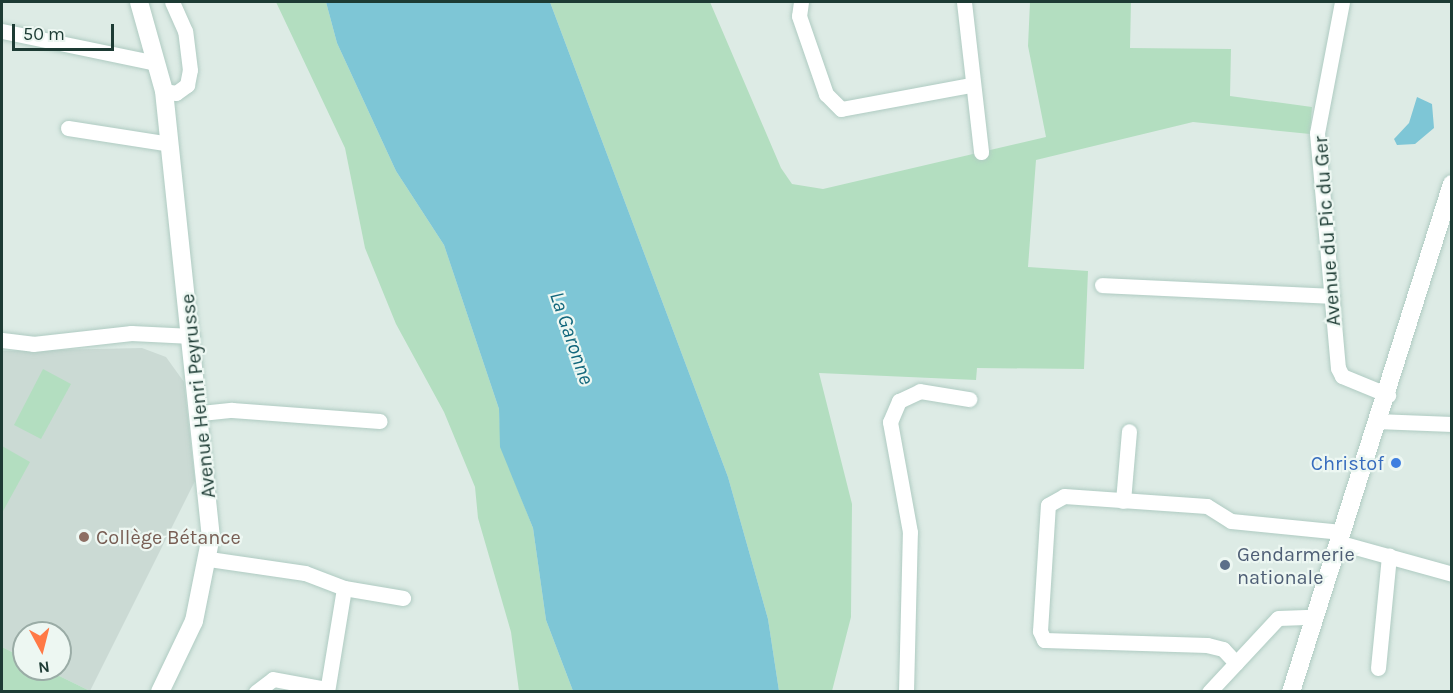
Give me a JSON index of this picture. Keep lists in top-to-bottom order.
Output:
{
  "streets": {
    "street": ["Avenue du Pic du Ger", "Avenue Henri Peyrusse"]
  },
  "water": ["La Garonne"],
  "places": ["Christof", "Collège Bétance", "Gendarmerie nationale"],
  "scale_bar": "50 m",
  "north": "bottom"
}
